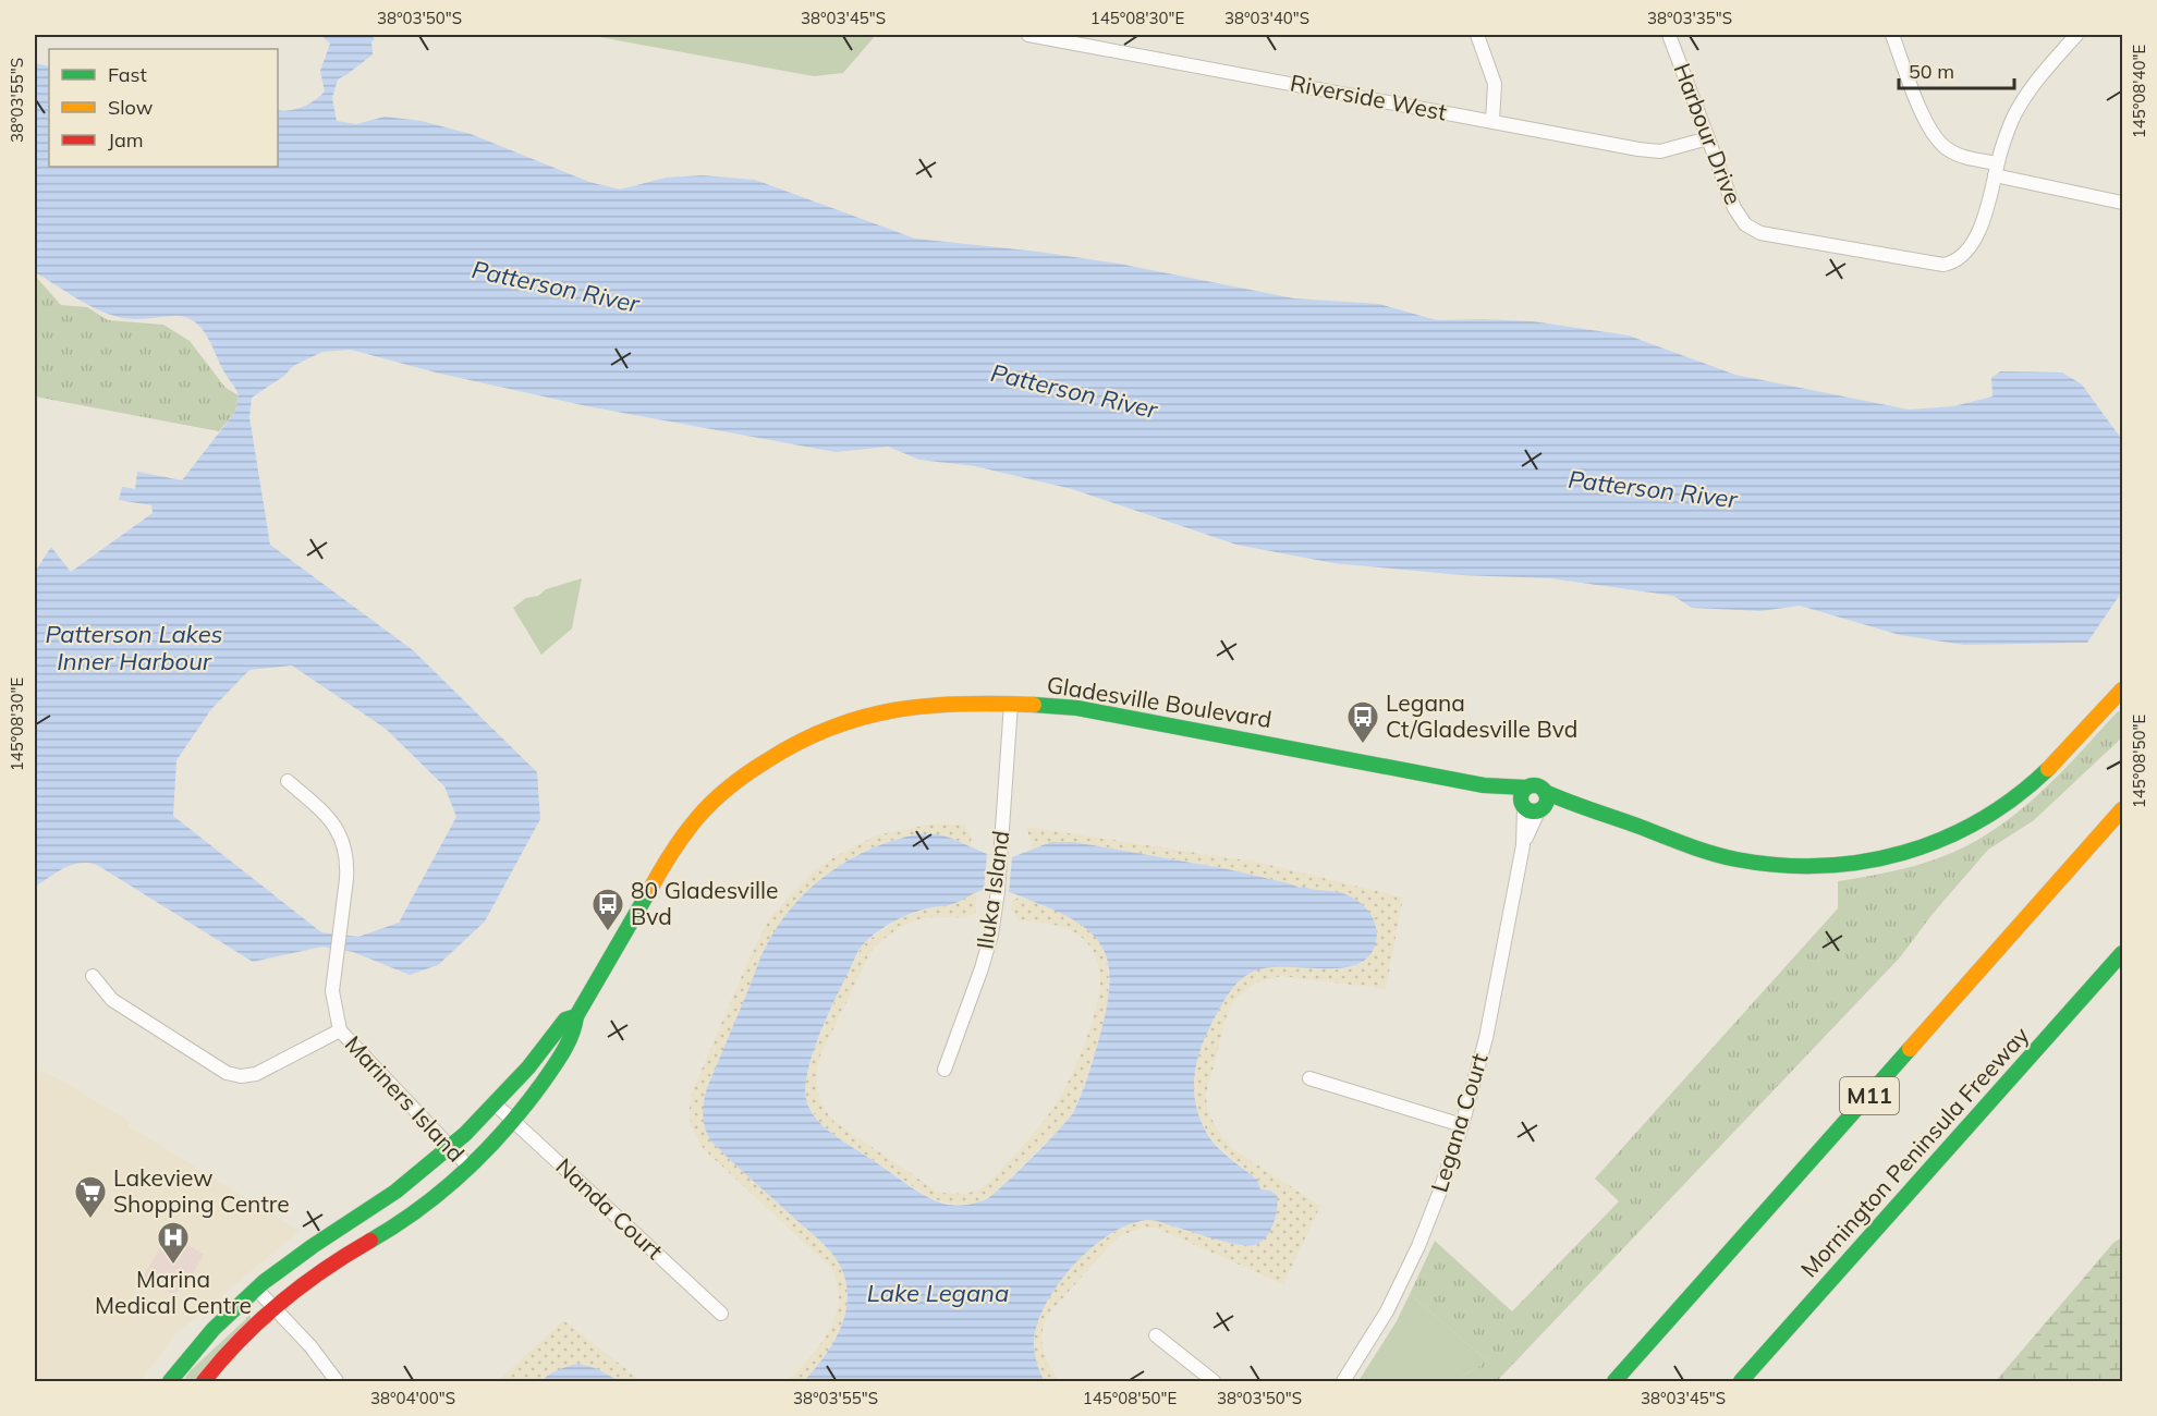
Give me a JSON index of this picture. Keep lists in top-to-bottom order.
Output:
{
  "streets": {
    "main road": ["Gladesville Boulevard", "M11", "Mornington Peninsula Freeway"],
    "street": [
      "Riverside West",
      "Harbour Drive",
      "Iluka Island",
      "Mariners Island",
      "Legana Court",
      "Nanda Court"
    ]
  },
  "crossings": [
    ["Riverside West", "Harbour Drive"],
    ["Gladesville Boulevard", "Iluka Island"],
    ["Gladesville Boulevard", "Mariners Island"],
    ["Gladesville Boulevard", "Legana Court"],
    ["Gladesville Boulevard", "Nanda Court"]
  ],
  "water": ["Patterson River", "Patterson Lakes Inner Harbour", "Lake Legana"],
  "places": {
    "bus stop": ["Legana Ct/Gladesville Bvd", "80 Gladesville Bvd"],
    "supermarket": ["Lakeview Shopping Centre"],
    "hospital": ["Marina Medical Centre"]
  },
  "legend": ["Fast", "Slow", "Jam"],
  "scale_bar": "50 m",
  "coordinates": [
    "38°03'50\"S",
    "38°03'45\"S",
    "145°08'30\"E",
    "38°03'40\"S",
    "38°03'35\"S",
    "145°08'40\"E",
    "38°03'55\"S",
    "145°08'50\"E",
    "38°04'00\"S"
  ]
}
